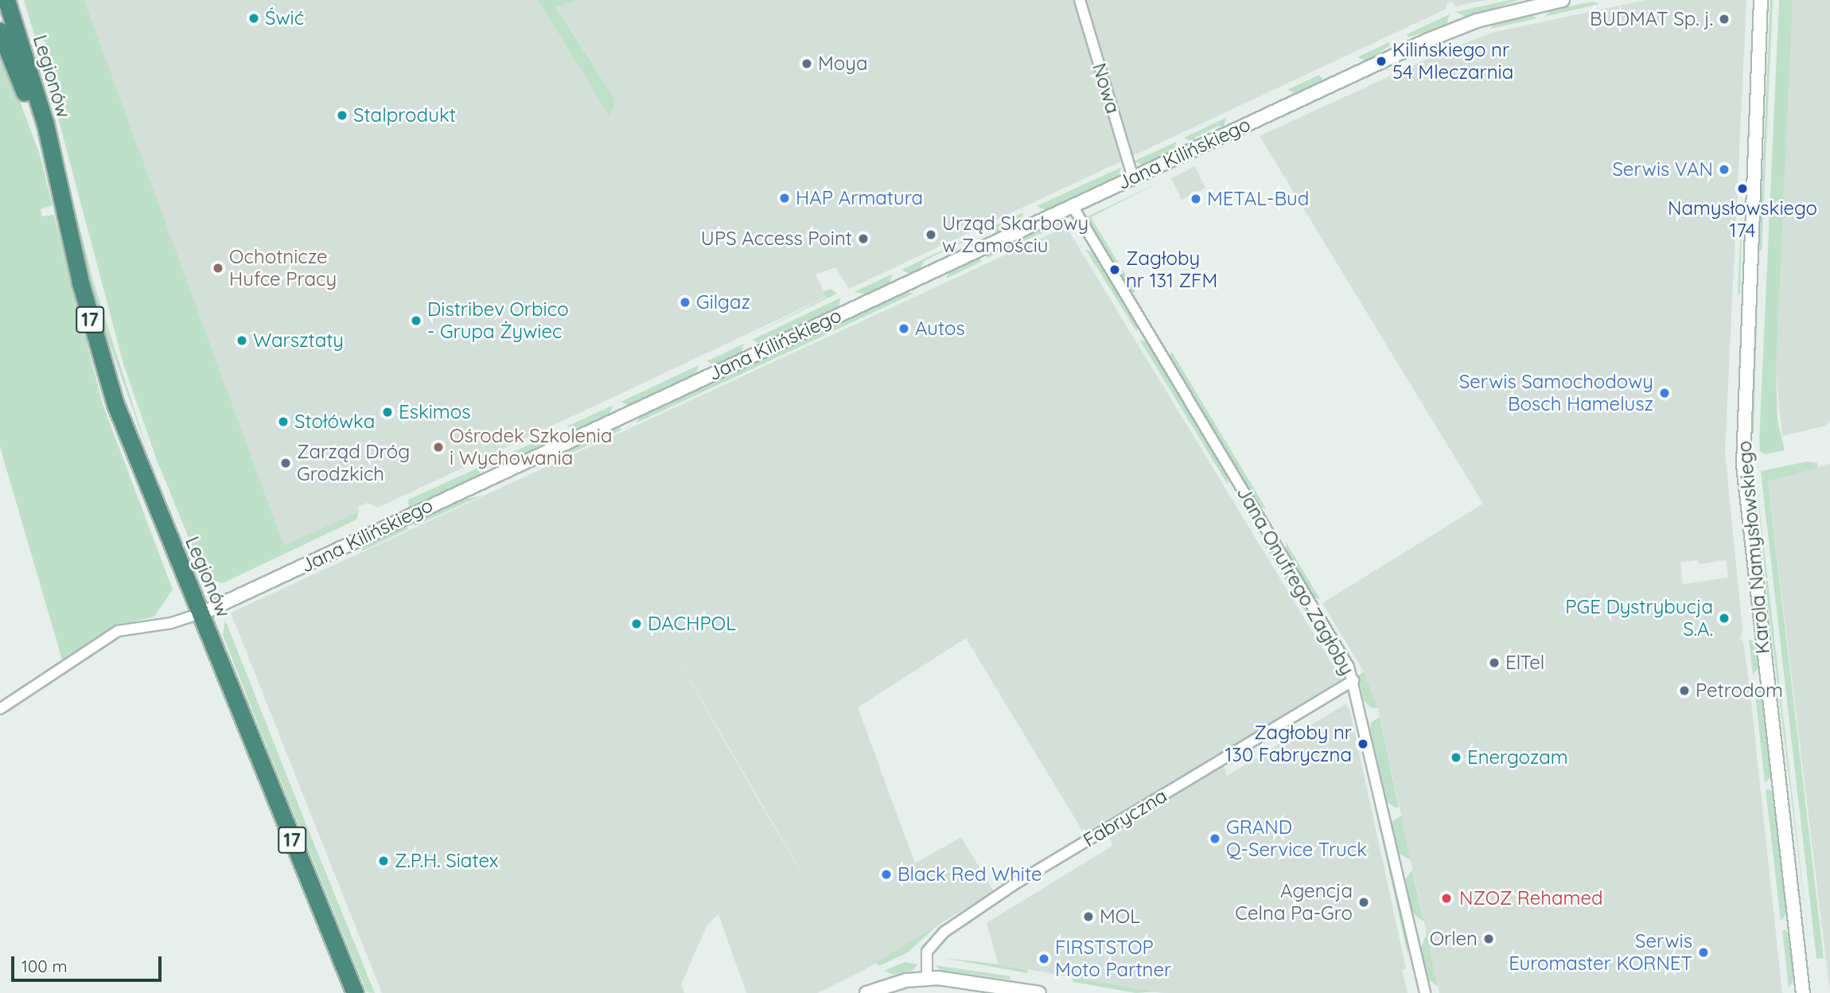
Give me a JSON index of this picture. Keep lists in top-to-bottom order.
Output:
{
  "streets": {
    "highway": ["Legionów", "17"],
    "street": [
      "Nowa",
      "Jana Kilińskiego",
      "Karola Namysłowskiego",
      "Jana Onufrego Zagłoby",
      "Fabryczna"
    ]
  },
  "crossings": [
    ["Legionów", "Jana Kilińskiego"],
    ["Nowa", "Jana Kilińskiego"],
    ["Jana Kilińskiego", "Jana Onufrego Zagłoby"],
    ["Jana Onufrego Zagłoby", "Fabryczna"]
  ],
  "places": [
    "Świć",
    "BUDMAT Sp. j.",
    "Kilińskiego nr 54 Mleczarnia",
    "Moya",
    "Stalprodukt",
    "Serwis VAN",
    "Namysłowskiego 174",
    "HAP Armatura",
    "METAL-Bud",
    "Urząd Skarbowy w Zamościu",
    "UPS Access Point",
    "Ochotnicze Hufce Pracy",
    "Zagłoby nr 131 ZFM",
    "Gilgaz",
    "Distribev Orbico - Grupa Żywiec",
    "Autos",
    "Warsztaty",
    "Serwis Samochodowy Bosch Hamelusz",
    "Eskimos",
    "Stołówka",
    "Ośrodek Szkolenia i Wychowania",
    "Zarząd Dróg Grodzkich",
    "PGE Dystrybucja S.A.",
    "DACHPOL",
    "ElTel",
    "Petrodom",
    "Zagłoby nr 130 Fabryczna",
    "Energozam",
    "GRAND Q-Service Truck",
    "Z.P.H. Siatex",
    "Black Red White",
    "NZOZ Rehamed",
    "Agencja Celna Pa-Gro",
    "MOL",
    "Orlen",
    "Serwis Euromaster KORNET",
    "FIRSTSTOP Moto Partner"
  ],
  "scale_bar": "100 m"
}
